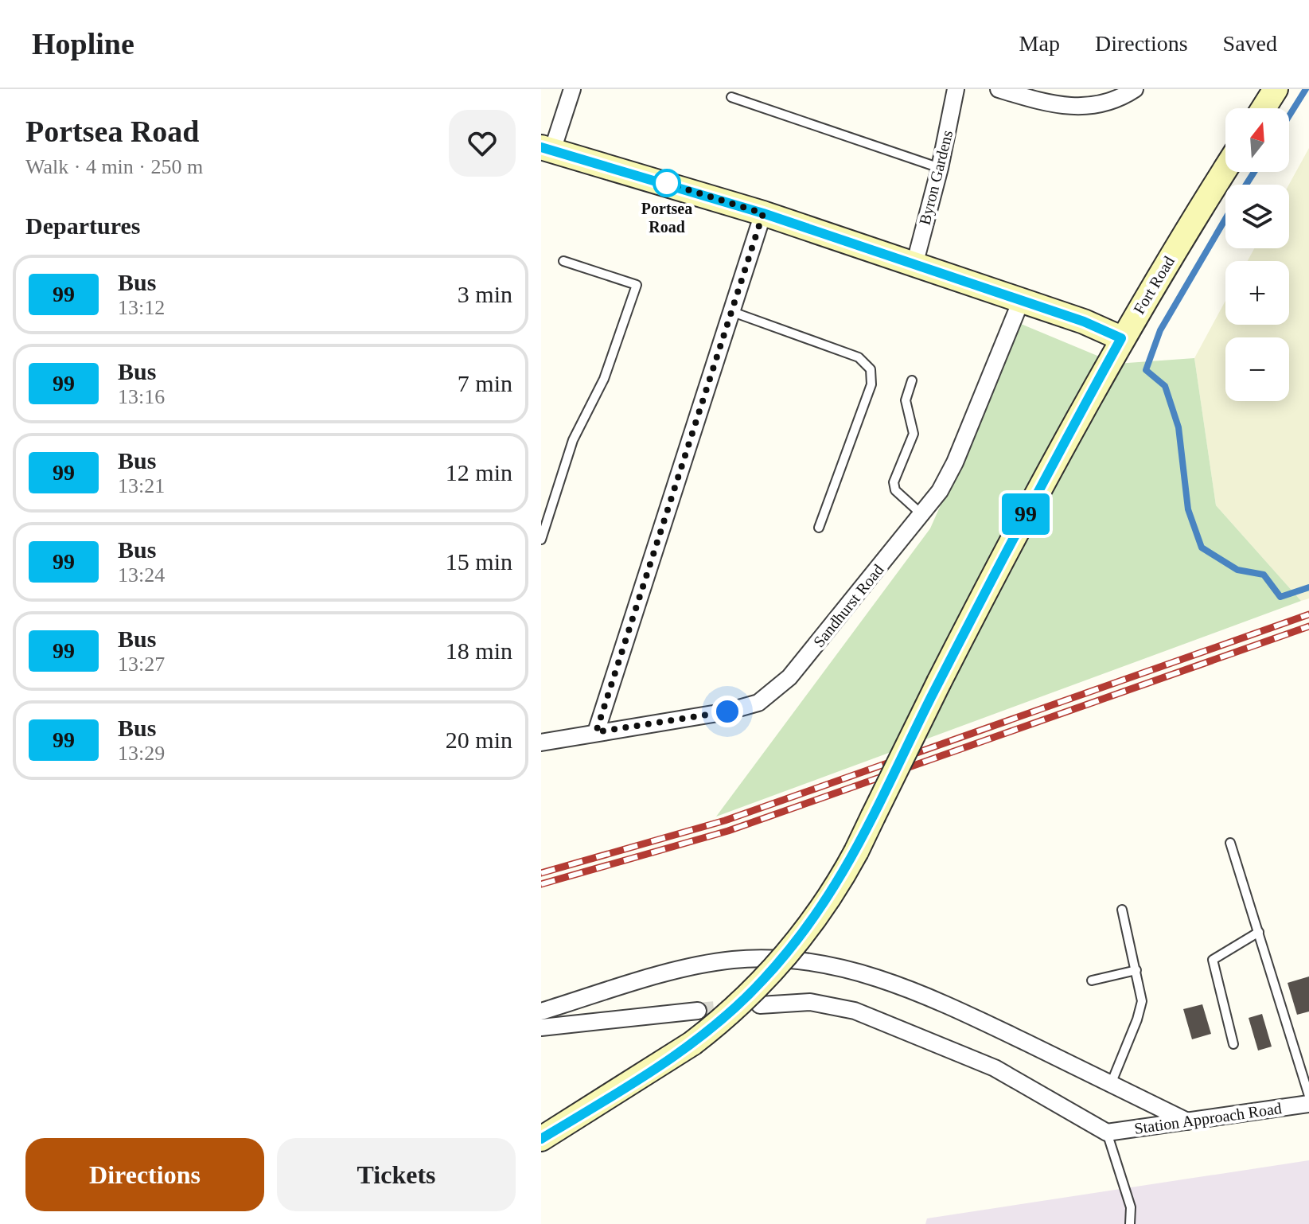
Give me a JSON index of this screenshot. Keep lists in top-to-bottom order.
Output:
{
  "streets": {
    "street": [
      "Byron Gardens",
      "Fort Road",
      "Sandhurst Road",
      "Station Approach Road"
    ]
  },
  "places": ["Portsea Road"],
  "lines": ["bus line 99"],
  "north": "top",
  "page": {
    "header": "Hopline",
    "nav": ["Map", "Directions", "Saved"],
    "heading": [
      ["Portsea Road", "Walk · 4 min · 250 m"],
      "Departures"
    ],
    "on_map": "99",
    "map_buttons": ["+", "−"],
    "list": [
      {
        "mark": "99",
        "name": "Bus",
        "note": "13:12",
        "value": "3 min"
      },
      {
        "mark": "99",
        "name": "Bus",
        "note": "13:16",
        "value": "7 min"
      },
      {
        "mark": "99",
        "name": "Bus",
        "note": "13:21",
        "value": "12 min"
      },
      {
        "mark": "99",
        "name": "Bus",
        "note": "13:24",
        "value": "15 min"
      },
      {
        "mark": "99",
        "name": "Bus",
        "note": "13:27",
        "value": "18 min"
      },
      {
        "mark": "99",
        "name": "Bus",
        "note": "13:29",
        "value": "20 min"
      }
    ],
    "buttons": ["Directions", "Tickets"]
  }
}
